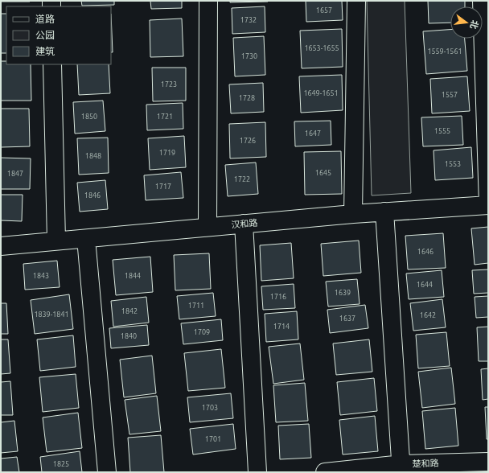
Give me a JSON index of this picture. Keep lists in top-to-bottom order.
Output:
{
  "streets": {
    "street": ["汉和路", "楚和路"]
  },
  "house_numbers": [
    "1657",
    "1732",
    "1653-1655",
    "1559-1561",
    "1730",
    "1723",
    "1649-1651",
    "1557",
    "1728",
    "1850",
    "1721",
    "1555",
    "1647",
    "1726",
    "1719",
    "1848",
    "1553",
    "1645",
    "1847",
    "1722",
    "1717",
    "1846",
    "1646",
    "1843",
    "1844",
    "1644",
    "1639",
    "1716",
    "1711",
    "1842",
    "1839-1841",
    "1642",
    "1637",
    "1714",
    "1709",
    "1840",
    "1703",
    "1701",
    "1825"
  ],
  "legend": ["道路", "公园", "建筑"],
  "north": "right"
}
